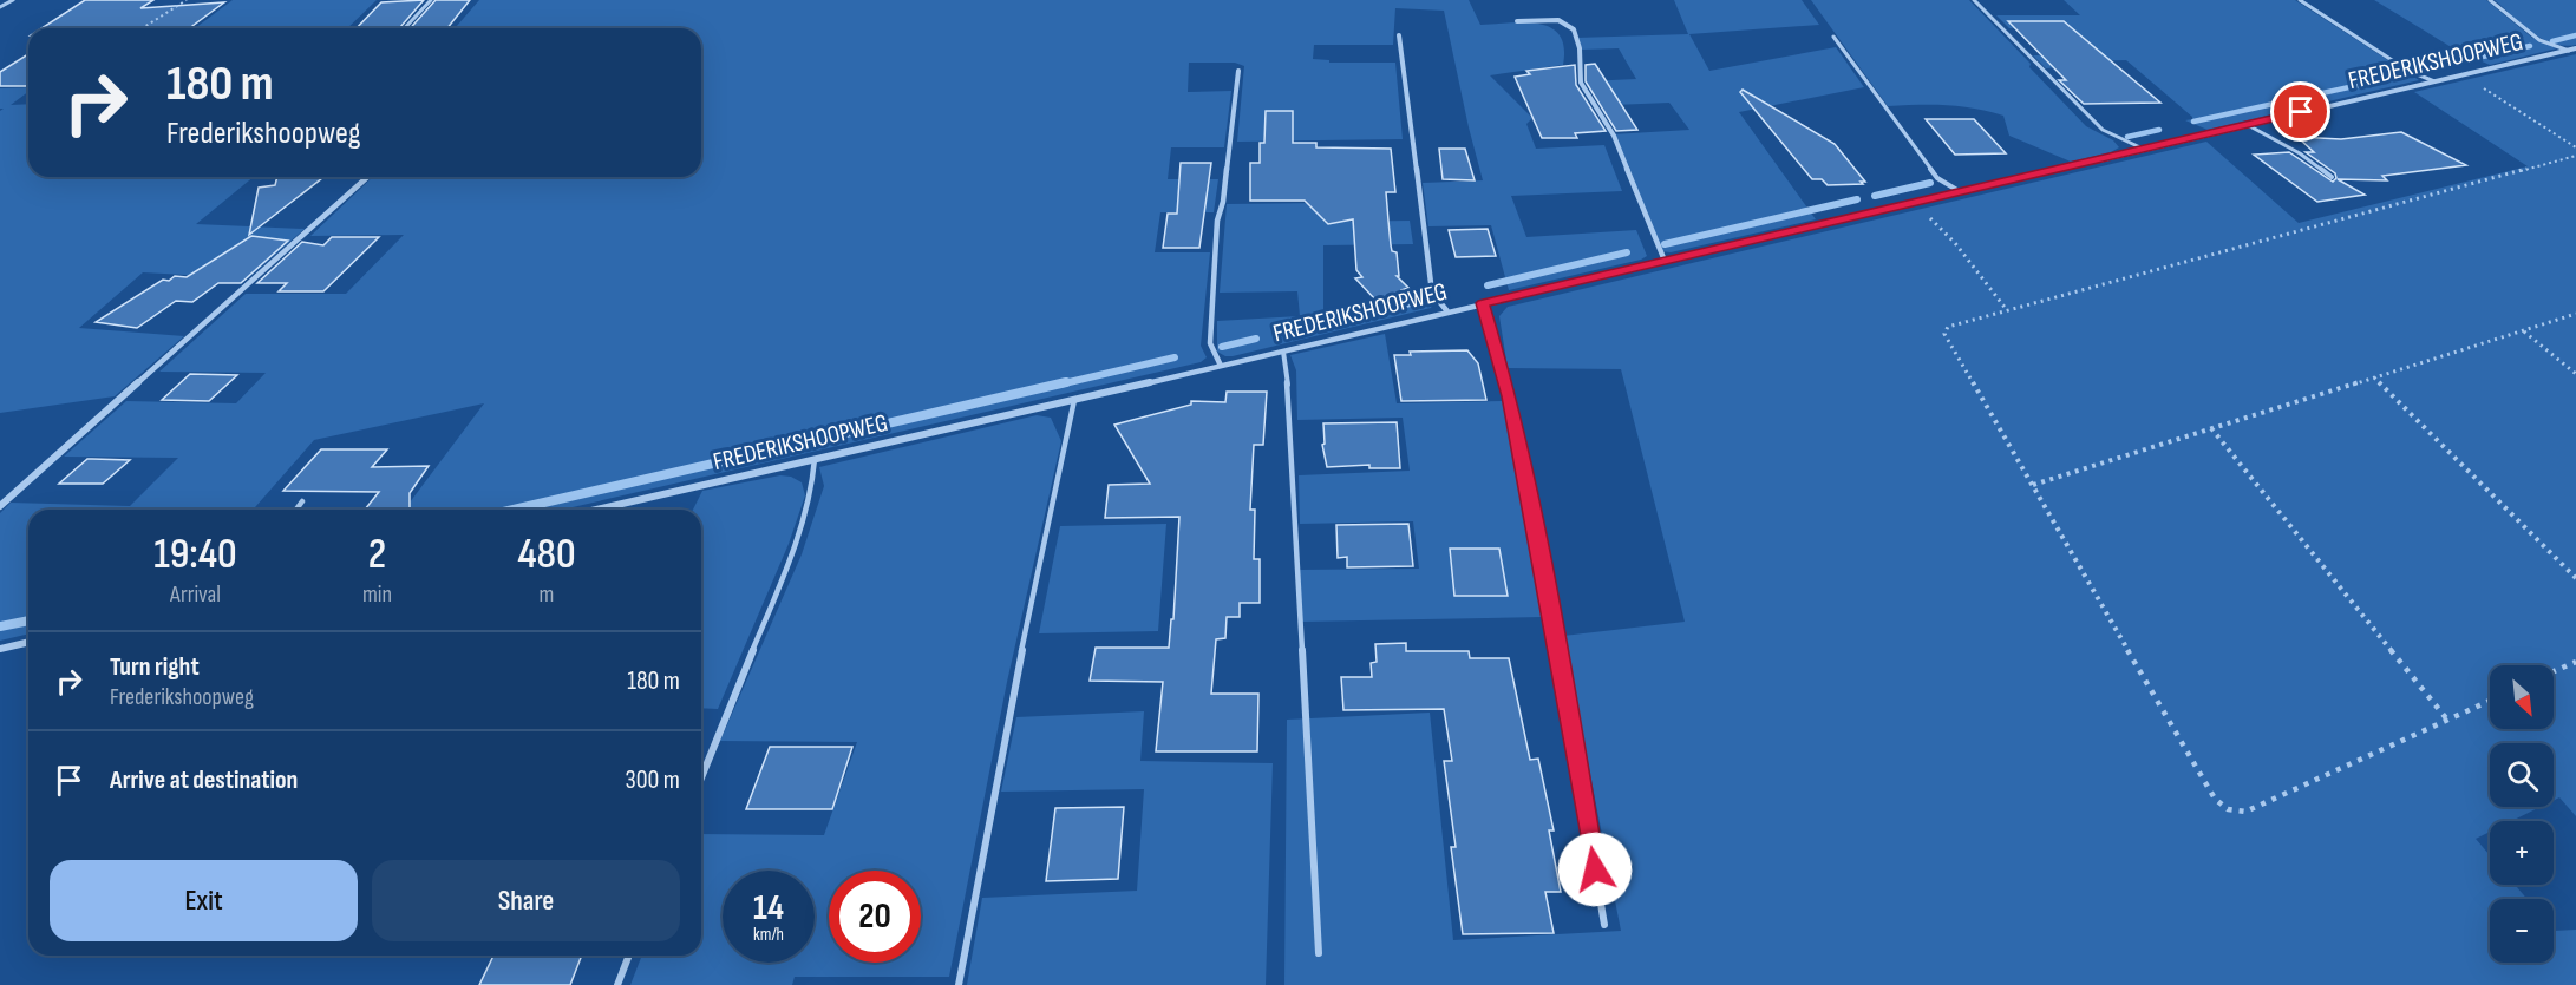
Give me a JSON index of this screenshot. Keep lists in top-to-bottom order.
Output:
{
  "streets": {
    "street": ["FREDERIKSHOOPWEG"]
  },
  "north": "bottom right",
  "page": {
    "turn": ["180 m", "Frederikshoopweg"],
    "eta": [
      "19:40",
      "Arrival",
      "2",
      "min",
      "480",
      "m"
    ],
    "list": [
      {
        "name": "Turn right",
        "note": "Frederikshoopweg",
        "value": "180 m"
      },
      {
        "name": "Arrive at destination",
        "value": "300 m"
      }
    ],
    "map_buttons": ["+", "−"],
    "buttons": ["Exit", "Share"],
    "speed": "14 km/h",
    "limit": "20"
  }
}
